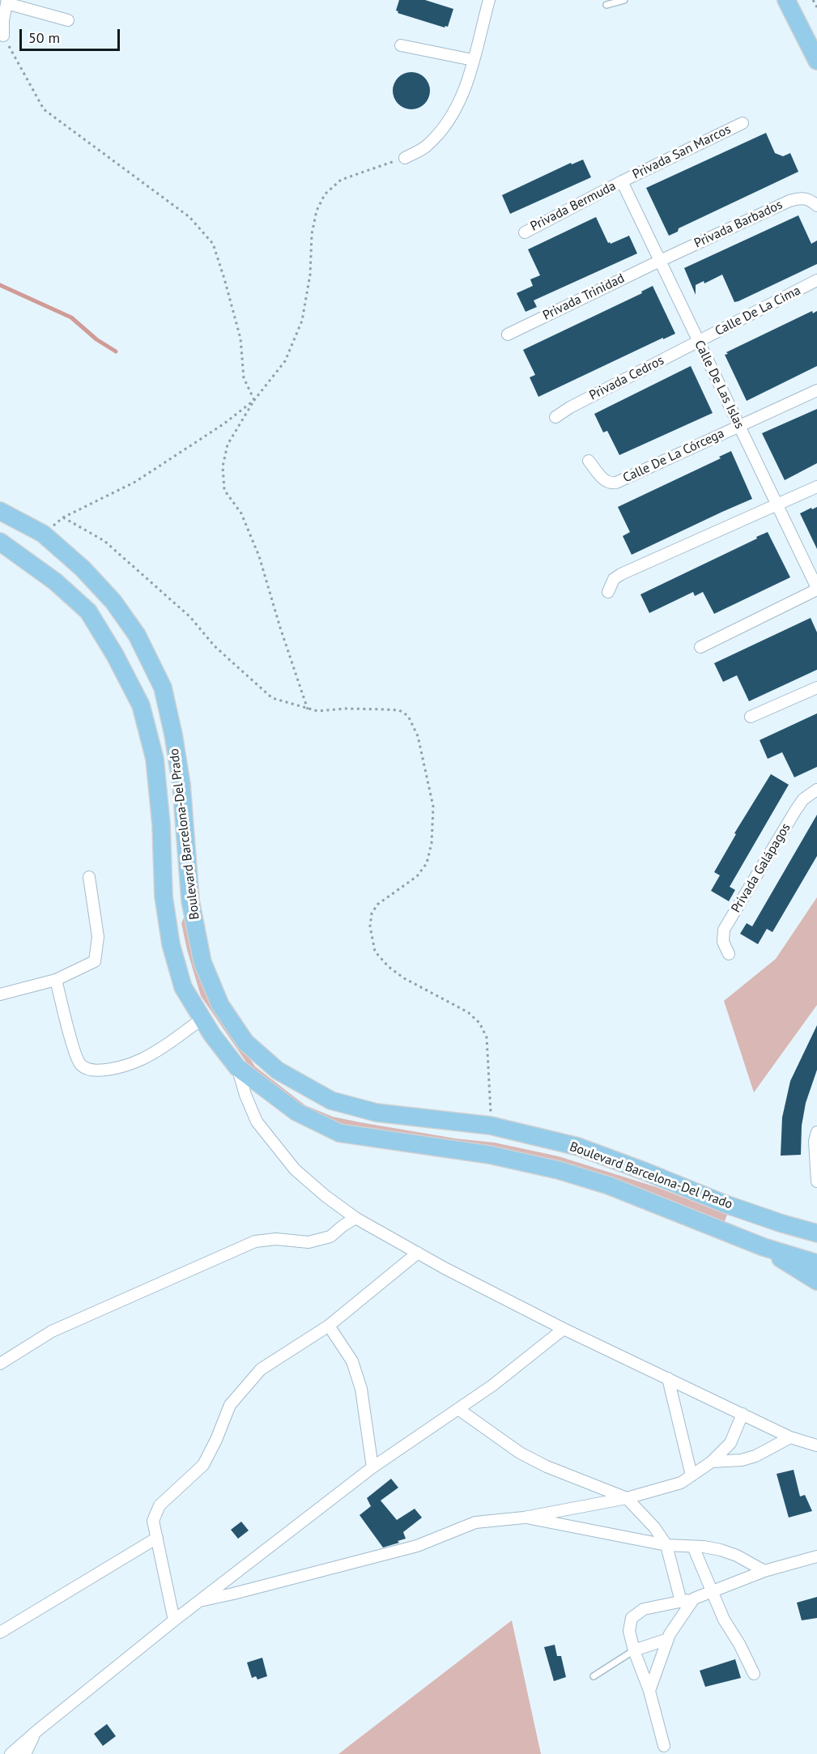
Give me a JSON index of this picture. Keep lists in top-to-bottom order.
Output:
{
  "streets": {
    "main road": ["Boulevard Barcelona-Del Prado"],
    "street": [
      "Privada San Marcos",
      "Privada Bermuda",
      "Privada Barbados",
      "Privada Trinidad",
      "Calle De La Cima",
      "Privada Cedros",
      "Calle De Las Islas",
      "Calle De La Córcega",
      "Privada Galápagos"
    ]
  },
  "crossings": [
    ["Privada San Marcos", "Privada Bermuda"],
    ["Privada San Marcos", "Calle De Las Islas"],
    ["Privada Bermuda", "Calle De Las Islas"],
    ["Privada Barbados", "Privada Trinidad"],
    ["Privada Barbados", "Calle De Las Islas"],
    ["Privada Trinidad", "Calle De Las Islas"],
    ["Calle De La Cima", "Privada Cedros"],
    ["Calle De La Cima", "Calle De Las Islas"],
    ["Privada Cedros", "Calle De Las Islas"],
    ["Calle De Las Islas", "Calle De La Córcega"]
  ],
  "scale_bar": "50 m"
}
